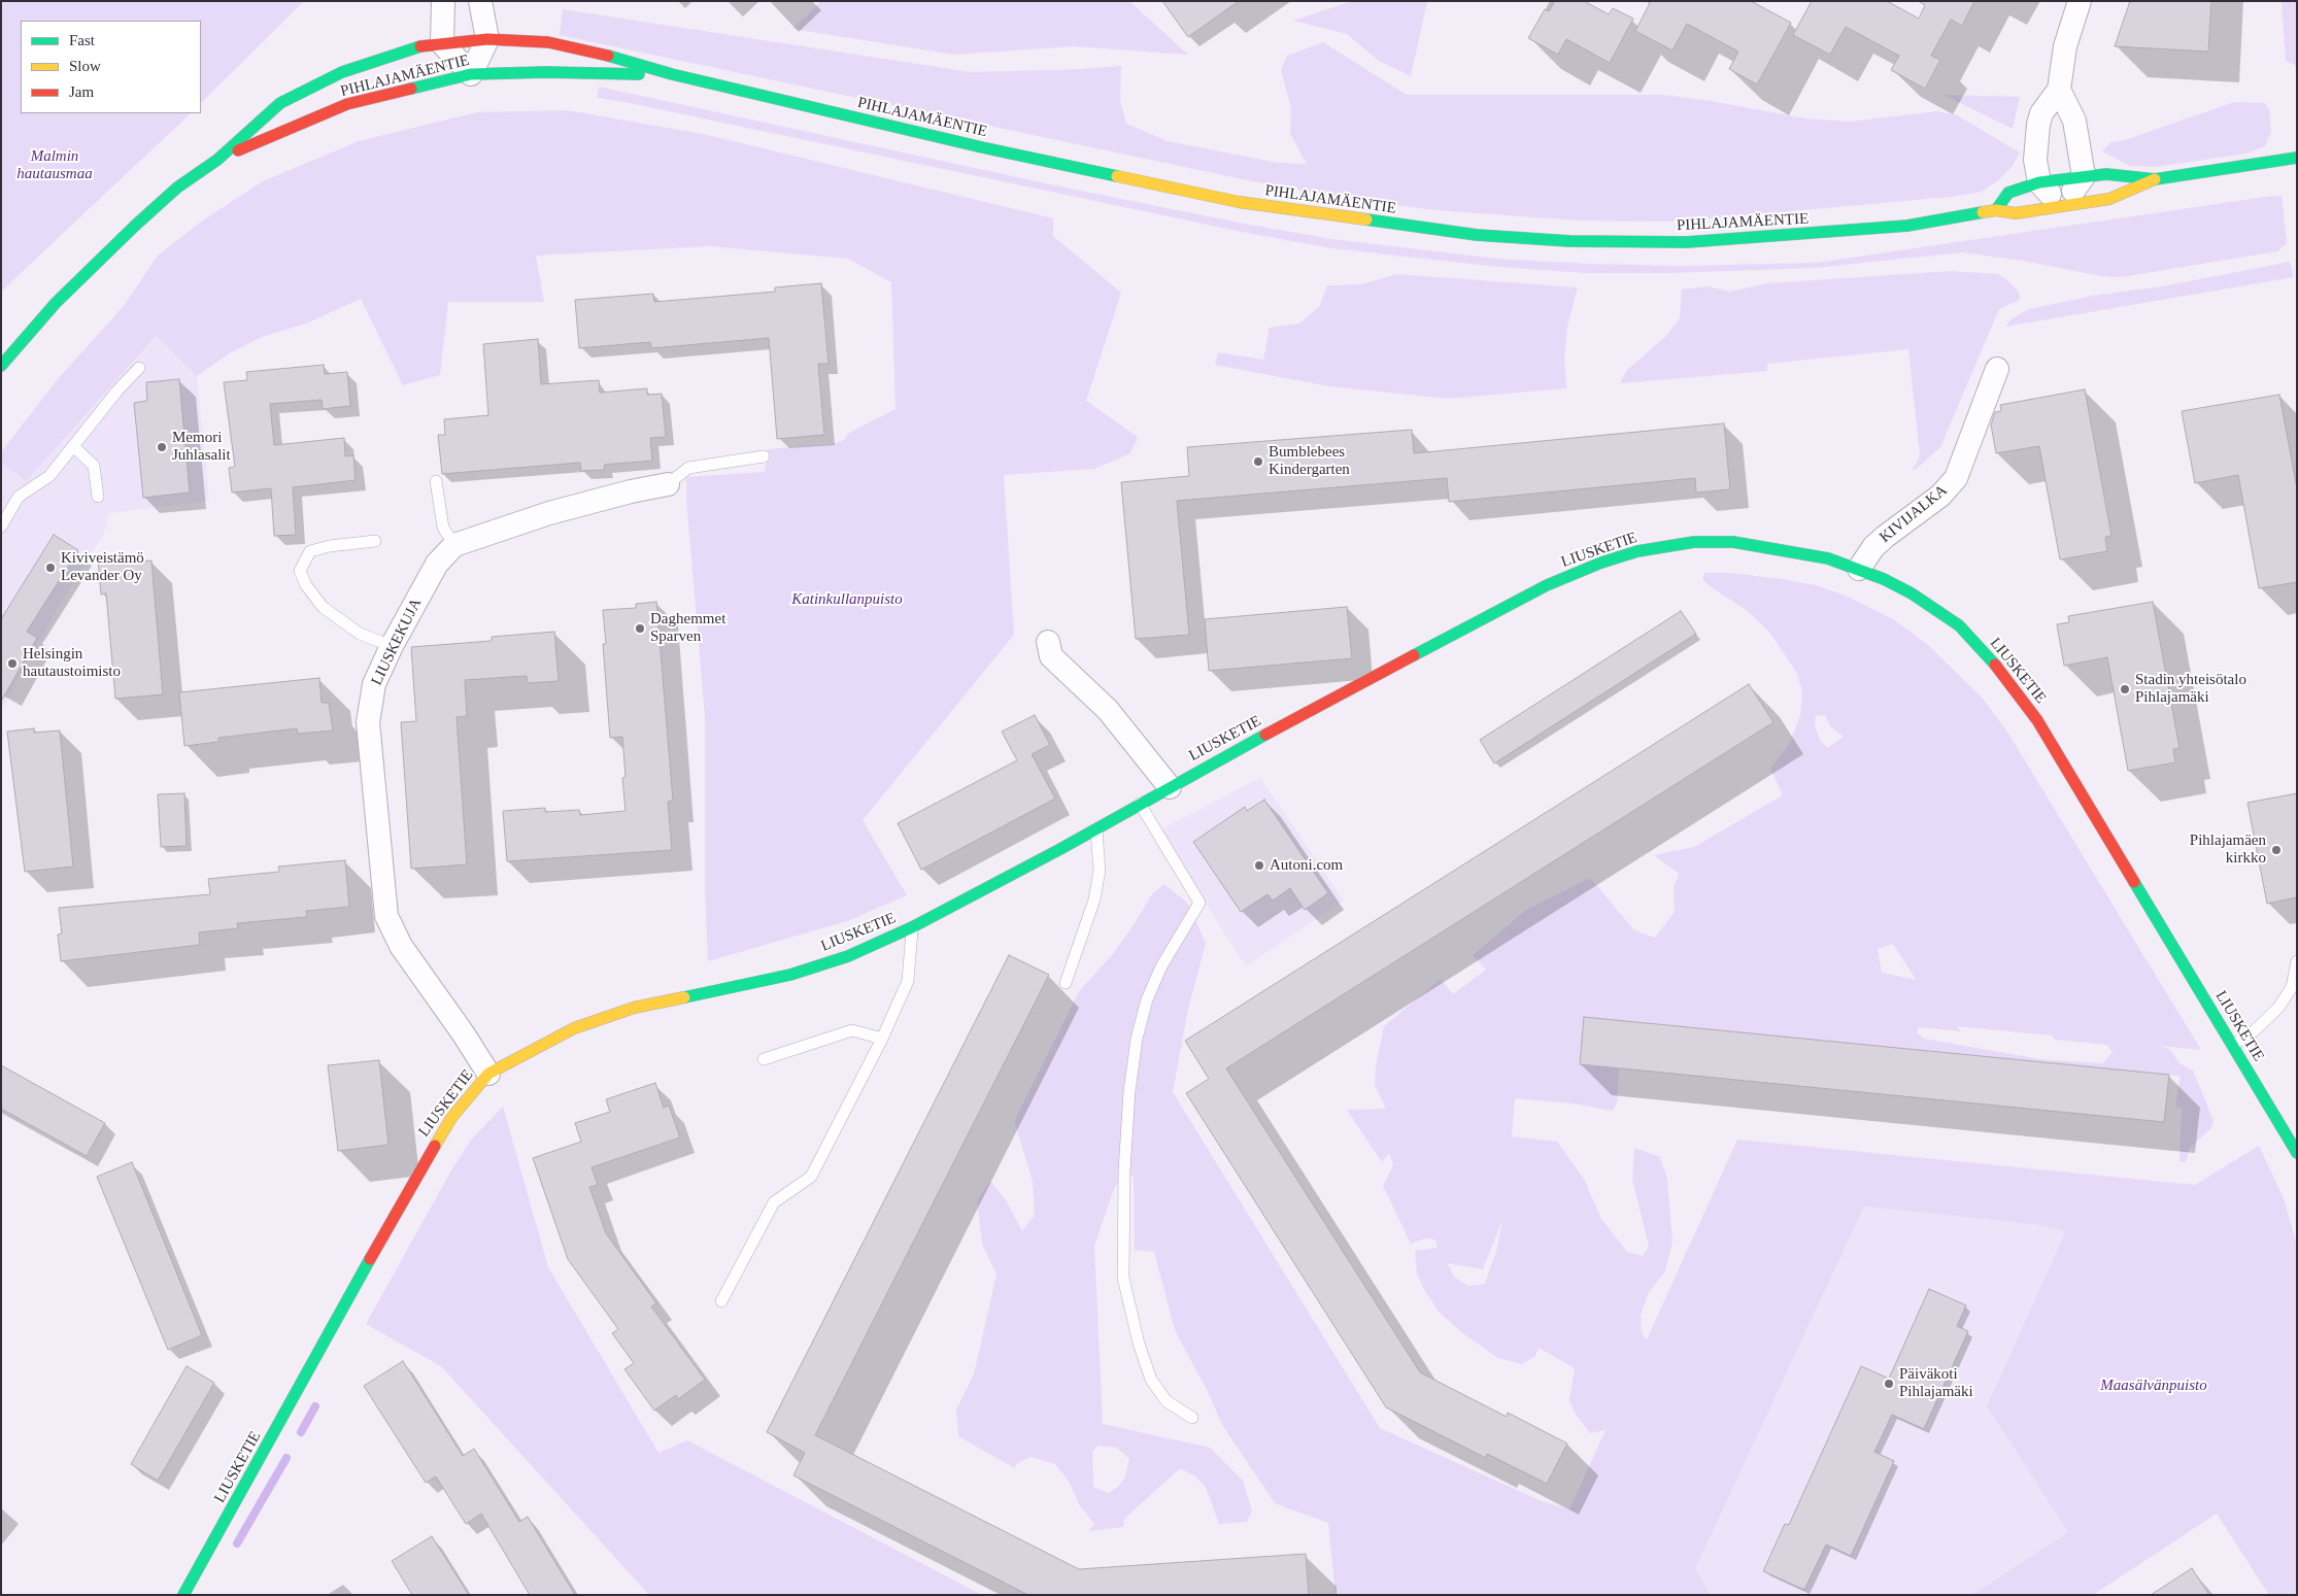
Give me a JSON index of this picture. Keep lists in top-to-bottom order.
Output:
{
  "streets": {
    "main road": ["PIHLAJAMÄENTIE", "LIUSKETIE"],
    "street": ["KIVIJALKA", "LIUSKEKUJA"]
  },
  "crossings": [
    ["KIVIJALKA", "LIUSKETIE"],
    ["LIUSKETIE", "LIUSKEKUJA"]
  ],
  "parks": ["Malmin hautausmaa", "Katinkullanpuisto", "Maasälvänpuisto"],
  "places": [
    "Memori Juhlasalit",
    "Bumblebees Kindergarten",
    "Kiviveistämö Levander Oy",
    "Daghemmet Sparven",
    "Helsingin hautaustoimisto",
    "Stadin yhteisötalo Pihlajamäki",
    "Pihlajamäen kirkko",
    "Autoni.com",
    "Päiväkoti Pihlajamäki"
  ],
  "legend": ["Fast", "Slow", "Jam"]
}
